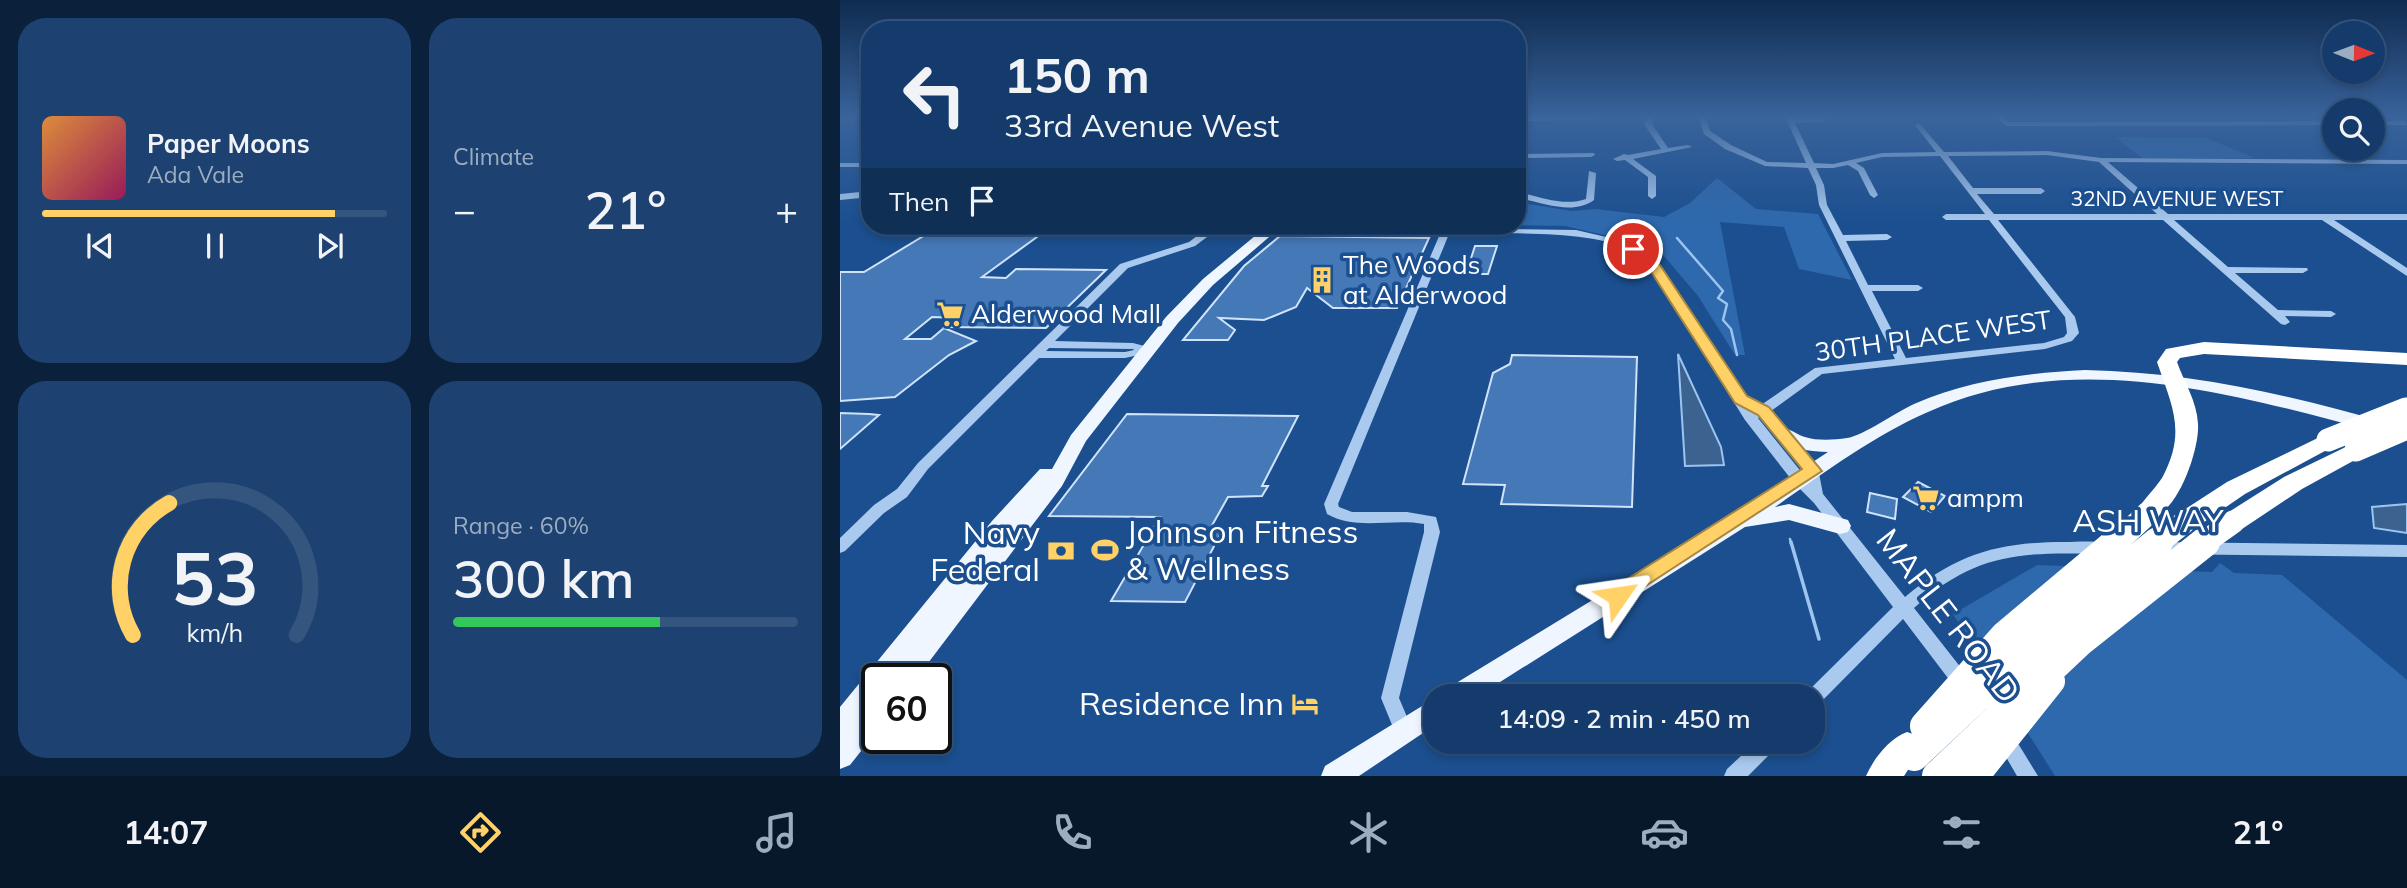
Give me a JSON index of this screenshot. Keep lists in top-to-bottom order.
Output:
{
  "streets": {
    "street": [
      "32ND AVENUE WEST",
      "30TH PLACE WEST",
      "ASH WAY",
      "MAPLE ROAD"
    ]
  },
  "crossings": [
    ["32ND AVENUE WEST", "30TH PLACE WEST"],
    ["ASH WAY", "MAPLE ROAD"]
  ],
  "places": {
    "building": ["The Woods at Alderwood"],
    "supermarket": ["Alderwood Mall", "ampm"],
    "sports": ["Johnson Fitness & Wellness"],
    "bank": ["Navy Federal"],
    "hotel": ["Residence Inn"]
  },
  "north": "right",
  "page": {
    "tile": [
      "Climate",
      ["Range · 60%", "300 km"]
    ],
    "turn": ["150 m", "33rd Avenue West"],
    "song": ["Paper Moons", "Ada Vale"],
    "then": "Then",
    "heat": ["−", "21°", "+"],
    "limit": "60",
    "trip": "14:09 · 2 min · 450 m",
    "tabs": ["14:07", "21°"],
    "gauge": ["53", "km/h"]
  }
}
